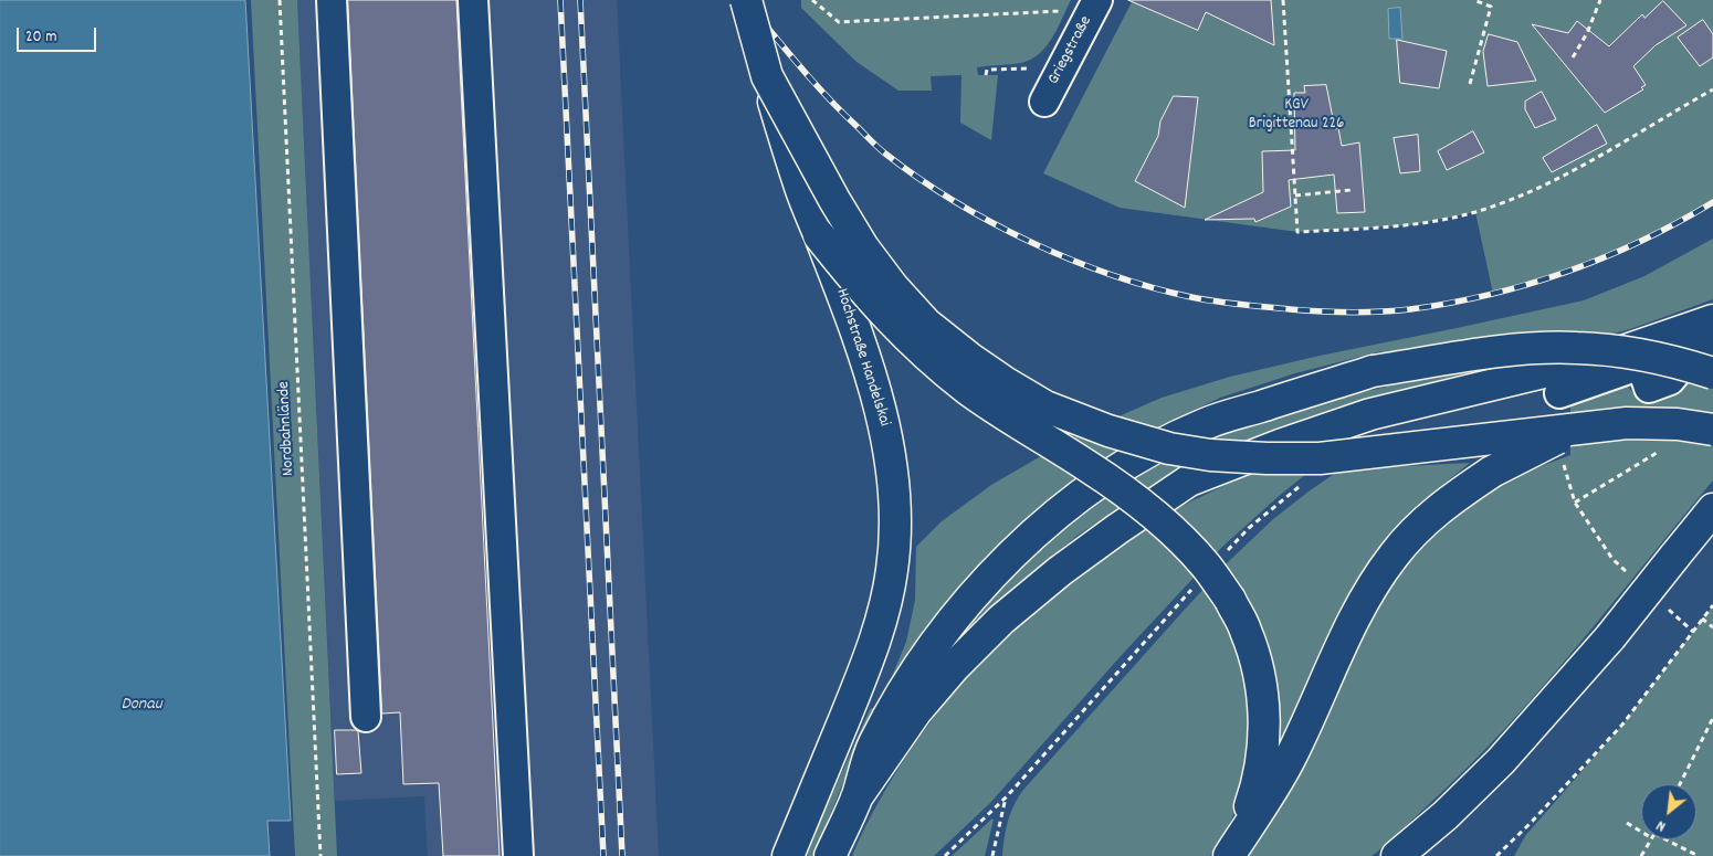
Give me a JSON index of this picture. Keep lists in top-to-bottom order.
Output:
{
  "streets": {
    "highway": ["Hochstraße Handelskai"],
    "street": ["Griegstraße"],
    "path": ["Nordbahnlände"]
  },
  "water": ["Donau"],
  "parks": ["KGV Brigittenau 226"],
  "scale_bar": "20 m",
  "north": "bottom left"
}
